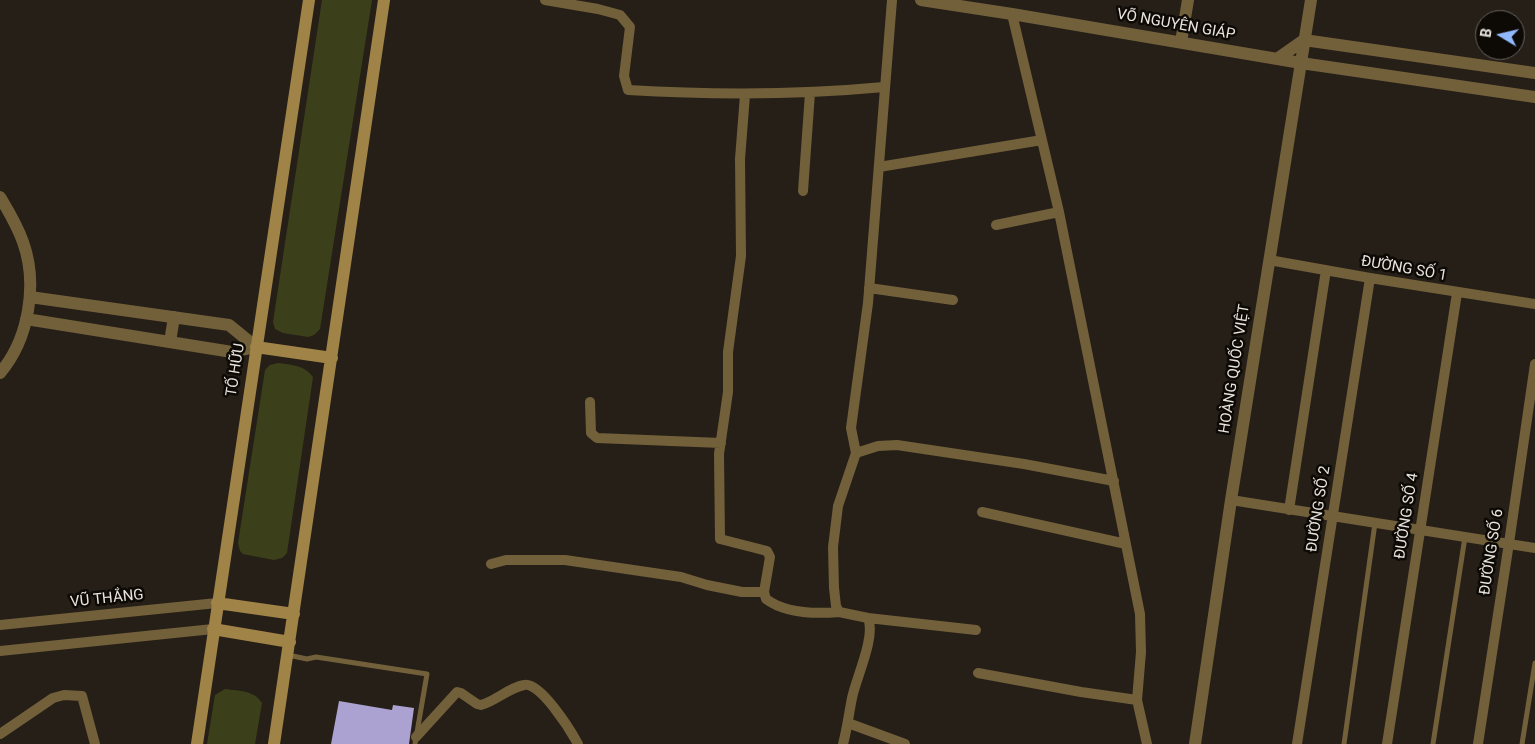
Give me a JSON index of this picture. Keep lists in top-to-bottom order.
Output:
{
  "streets": {
    "main road": ["TỐ HỮU"],
    "street": [
      "VÕ NGUYÊN GIÁP",
      "ĐƯỜNG SỐ 1",
      "HOÀNG QUỐC VIỆT",
      "ĐƯỜNG SỐ 2",
      "ĐƯỜNG SỐ 4",
      "ĐƯỜNG SỐ 6",
      "VŨ THẮNG"
    ]
  },
  "crossings": [
    ["VÕ NGUYÊN GIÁP", "HOÀNG QUỐC VIỆT"],
    ["ĐƯỜNG SỐ 1", "HOÀNG QUỐC VIỆT"],
    ["ĐƯỜNG SỐ 1", "ĐƯỜNG SỐ 2"],
    ["ĐƯỜNG SỐ 1", "ĐƯỜNG SỐ 4"],
    ["TỐ HỮU", "VŨ THẮNG"]
  ],
  "north": "left"
}
